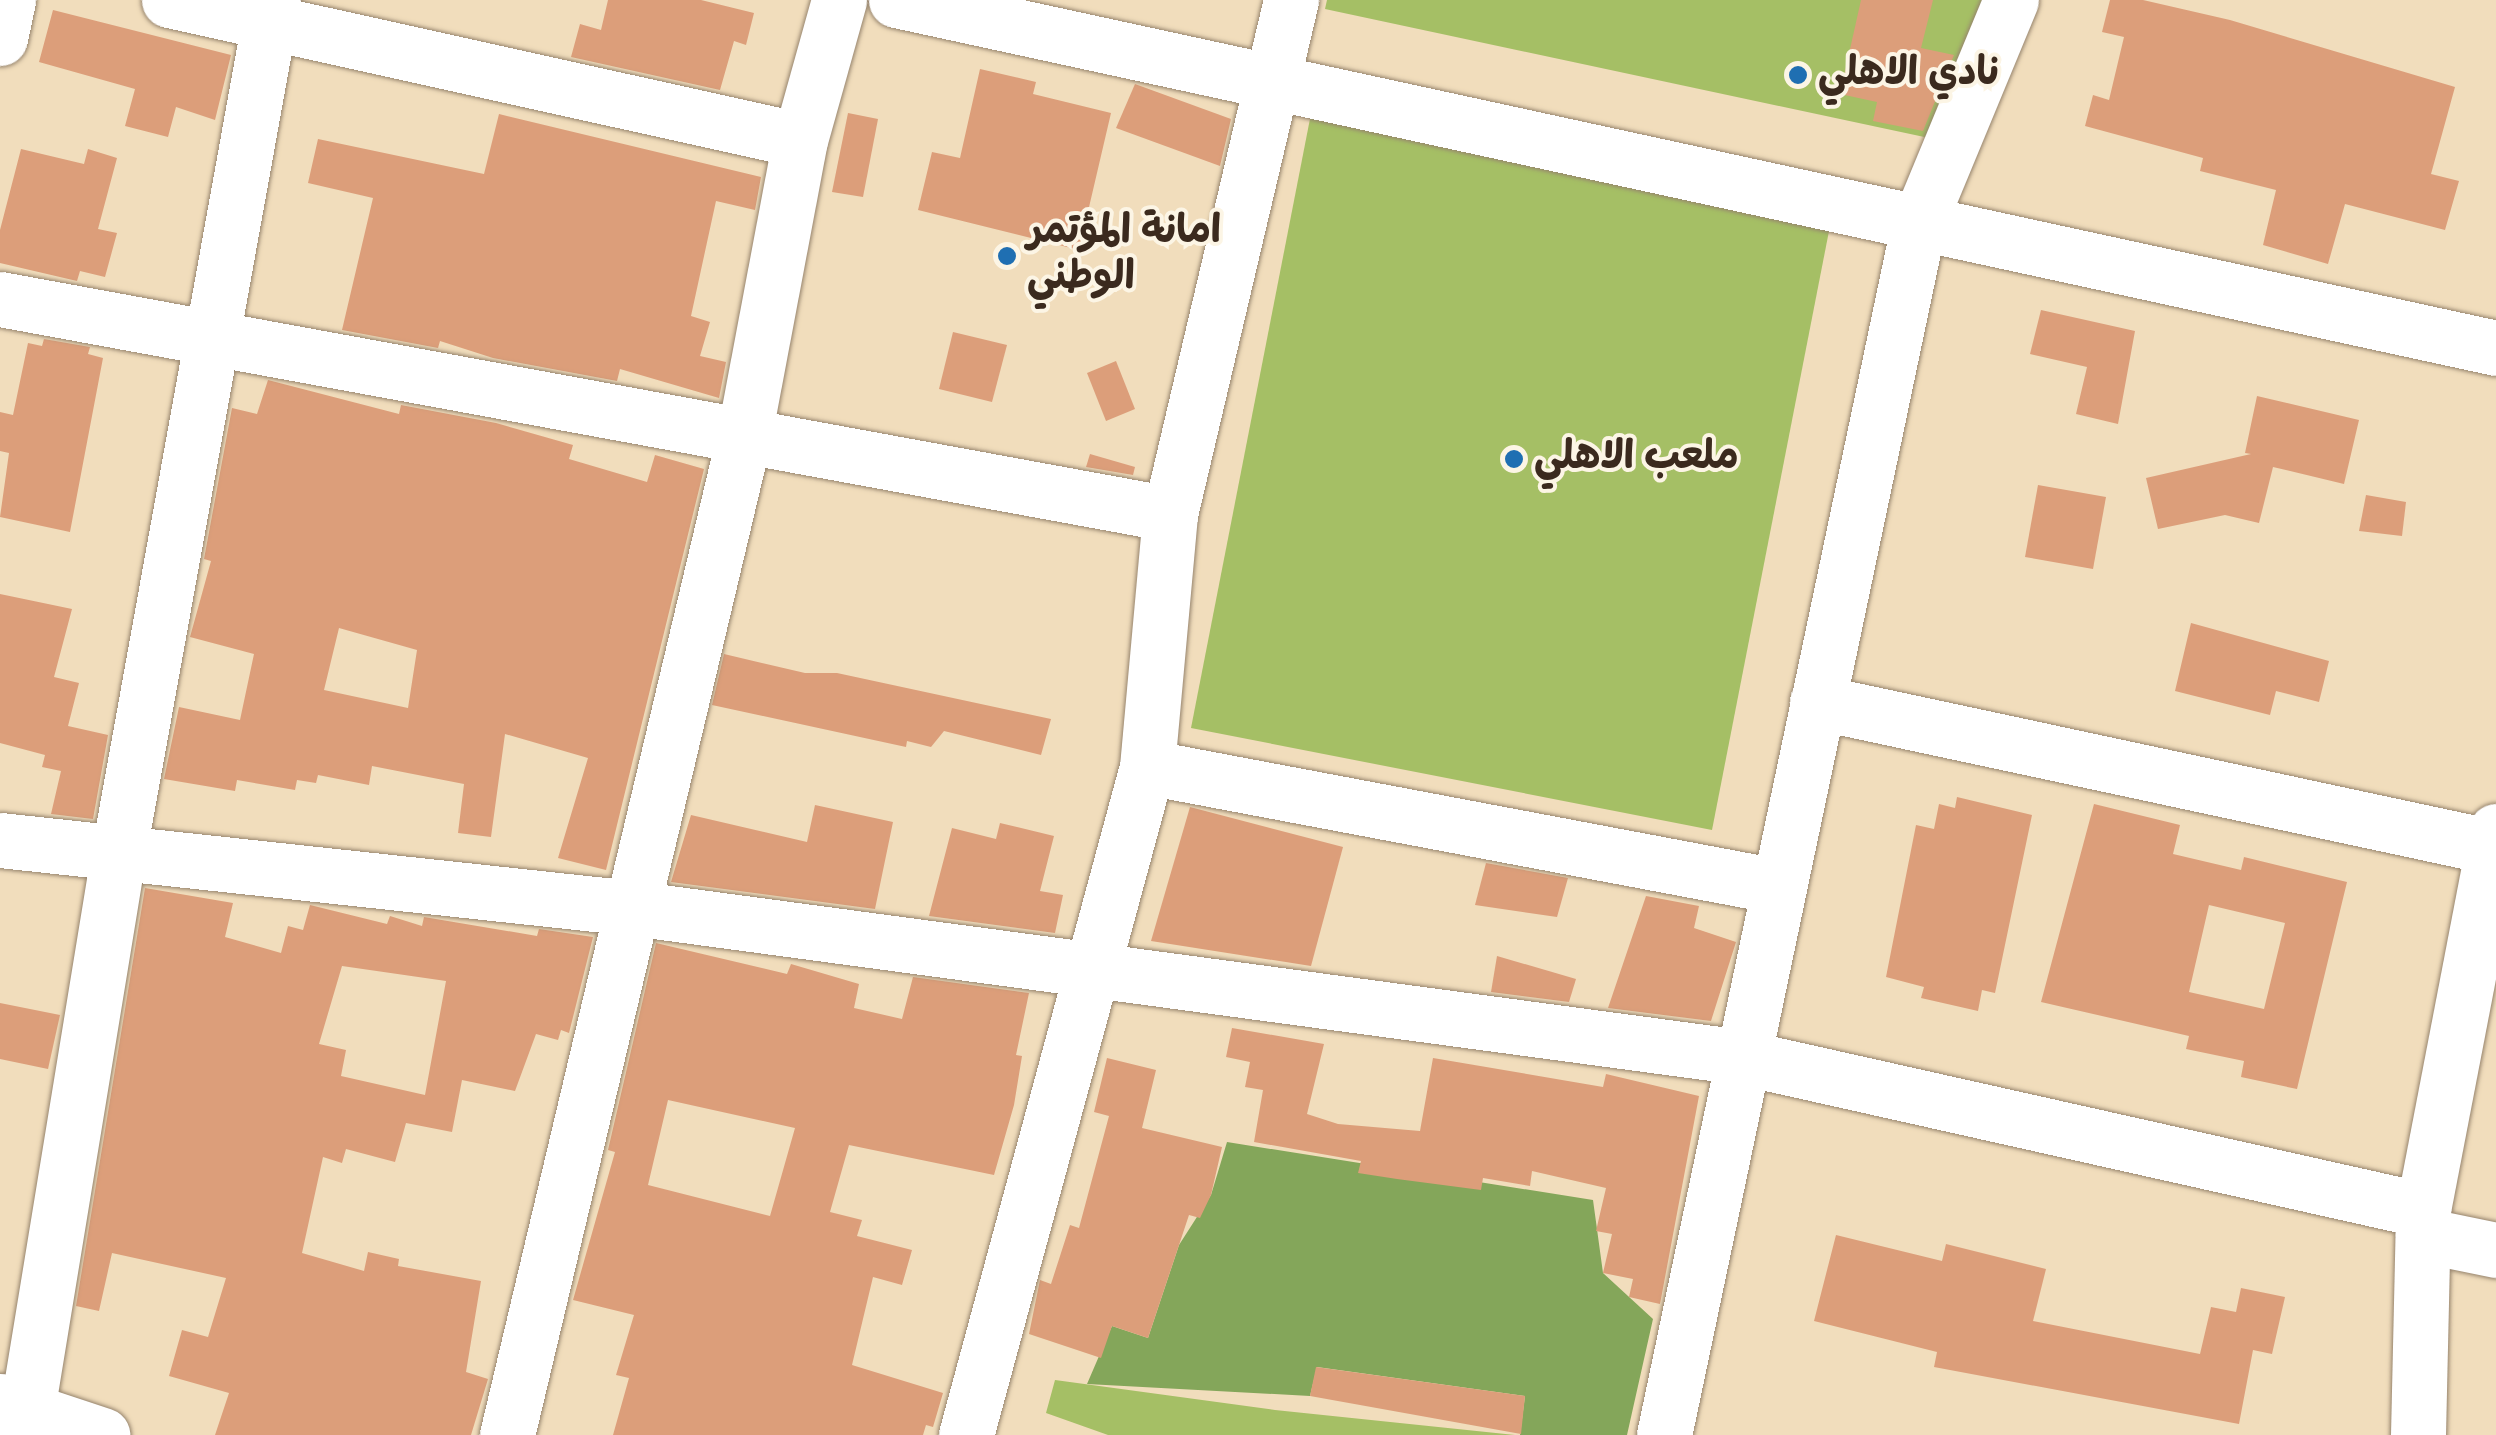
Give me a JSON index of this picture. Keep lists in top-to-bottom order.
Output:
{
  "places": ["نادي الاهلي", "امانة المؤتمر الوطني", "ملعب الاهلي"]
}
